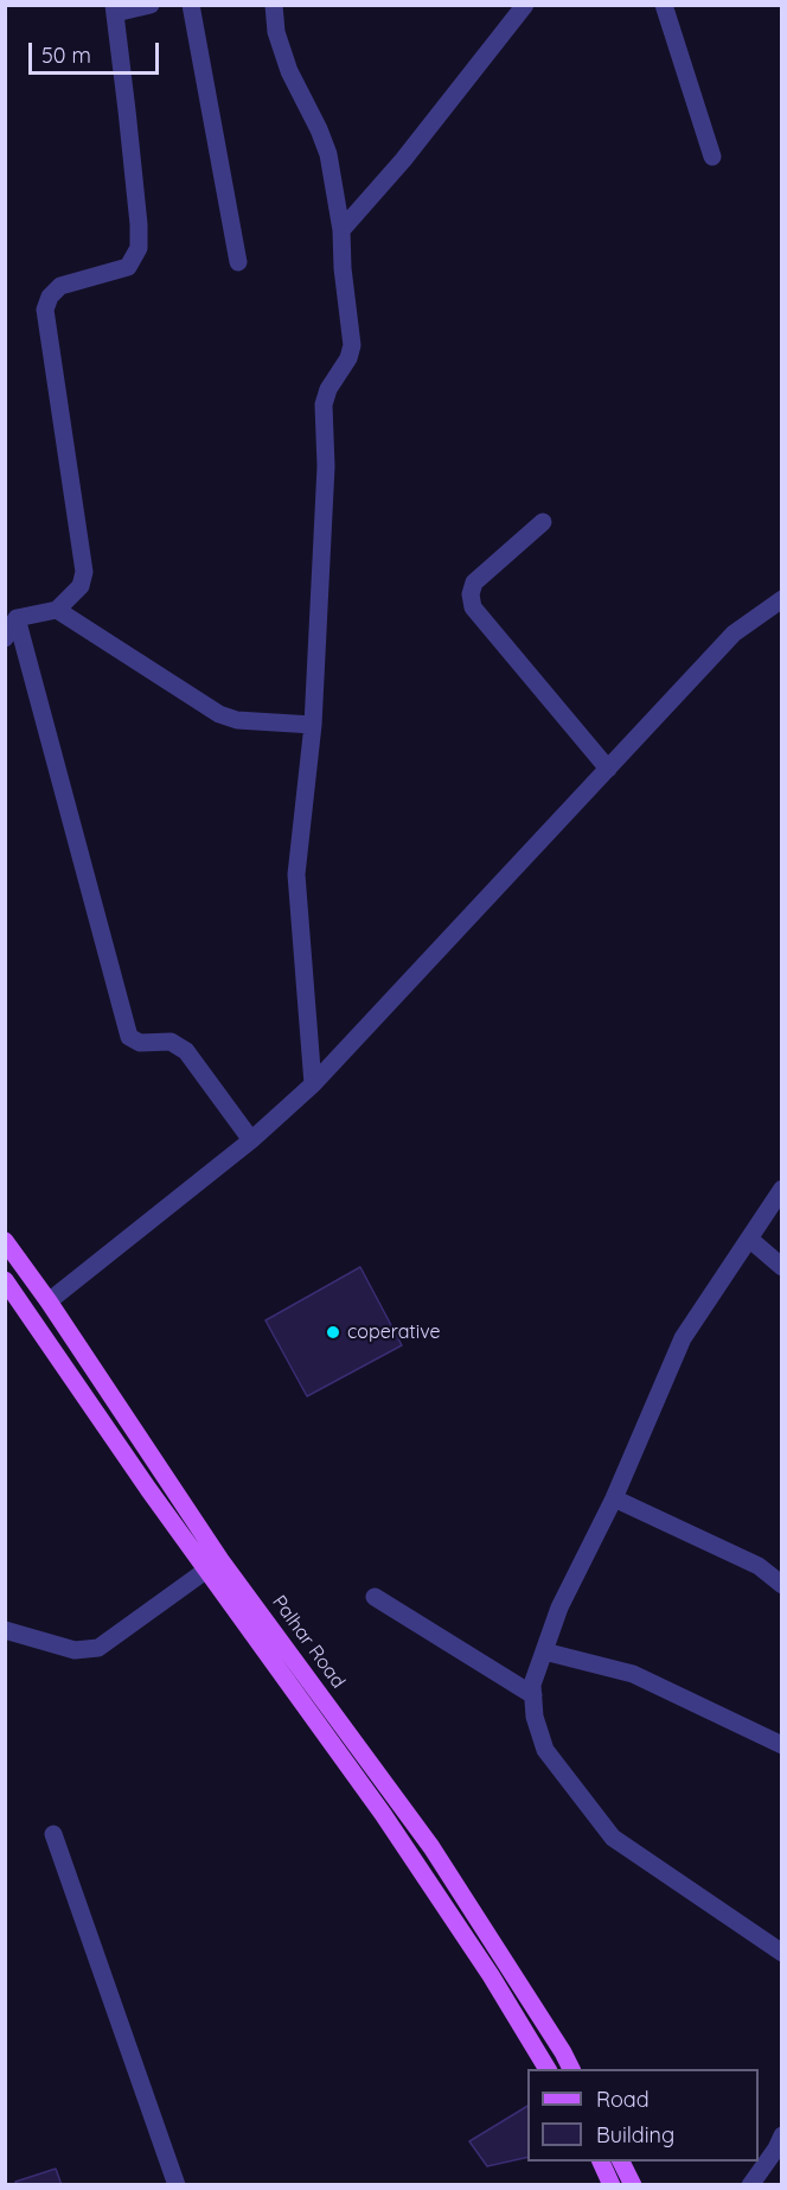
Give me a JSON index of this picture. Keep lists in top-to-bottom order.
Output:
{
  "streets": {
    "main road": ["Palhar Road"]
  },
  "places": ["coperative"],
  "legend": ["Road", "Building"],
  "scale_bar": "50 m"
}
